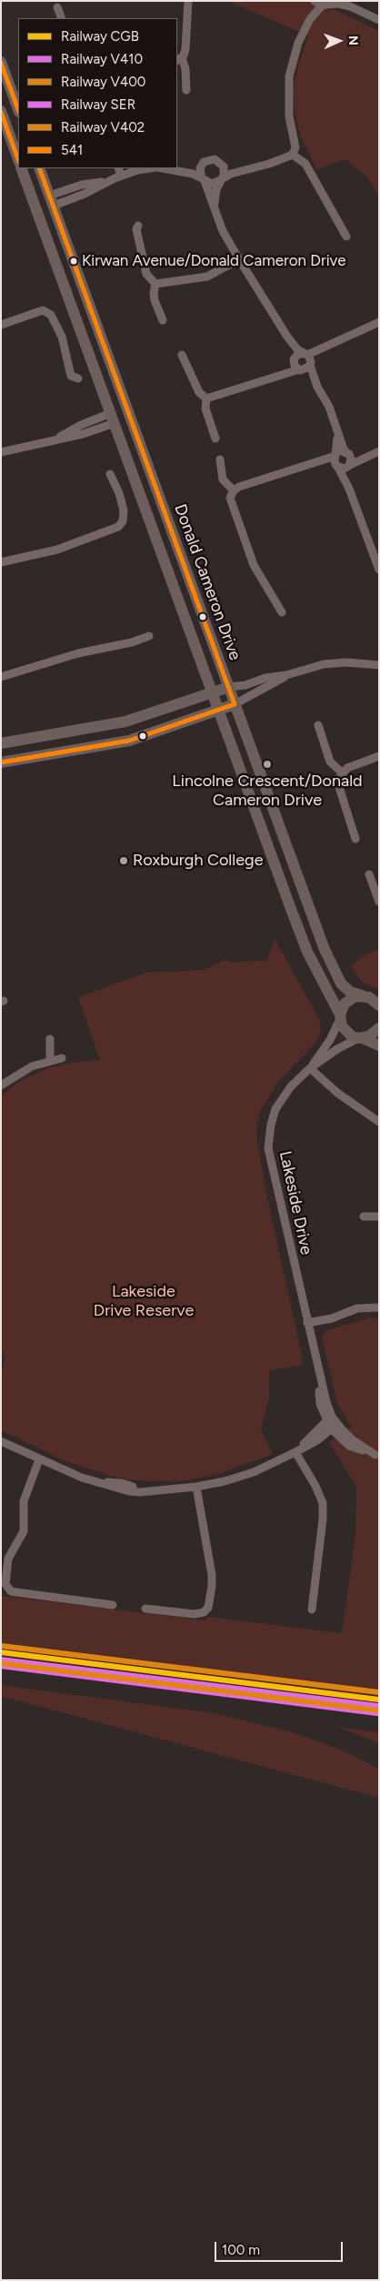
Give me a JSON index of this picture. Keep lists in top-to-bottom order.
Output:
{
  "streets": {
    "street": ["Donald Cameron Drive", "Lakeside Drive"]
  },
  "crossings": [
    ["Donald Cameron Drive", "Lakeside Drive"]
  ],
  "parks": ["Lakeside Drive Reserve"],
  "places": ["Kirwan Avenue/Donald Cameron Drive", "Lincolne Crescent/Donald Cameron Drive", "Roxburgh College"],
  "lines": [
    "transit line 541",
    "rail line V400",
    "rail line CGB",
    "rail line V410",
    "rail line V402",
    "rail line SER"
  ],
  "legend": [
    "Railway CGB",
    "Railway V410",
    "Railway V400",
    "Railway SER",
    "Railway V402",
    "541"
  ],
  "scale_bar": "100 m",
  "north": "right"
}
